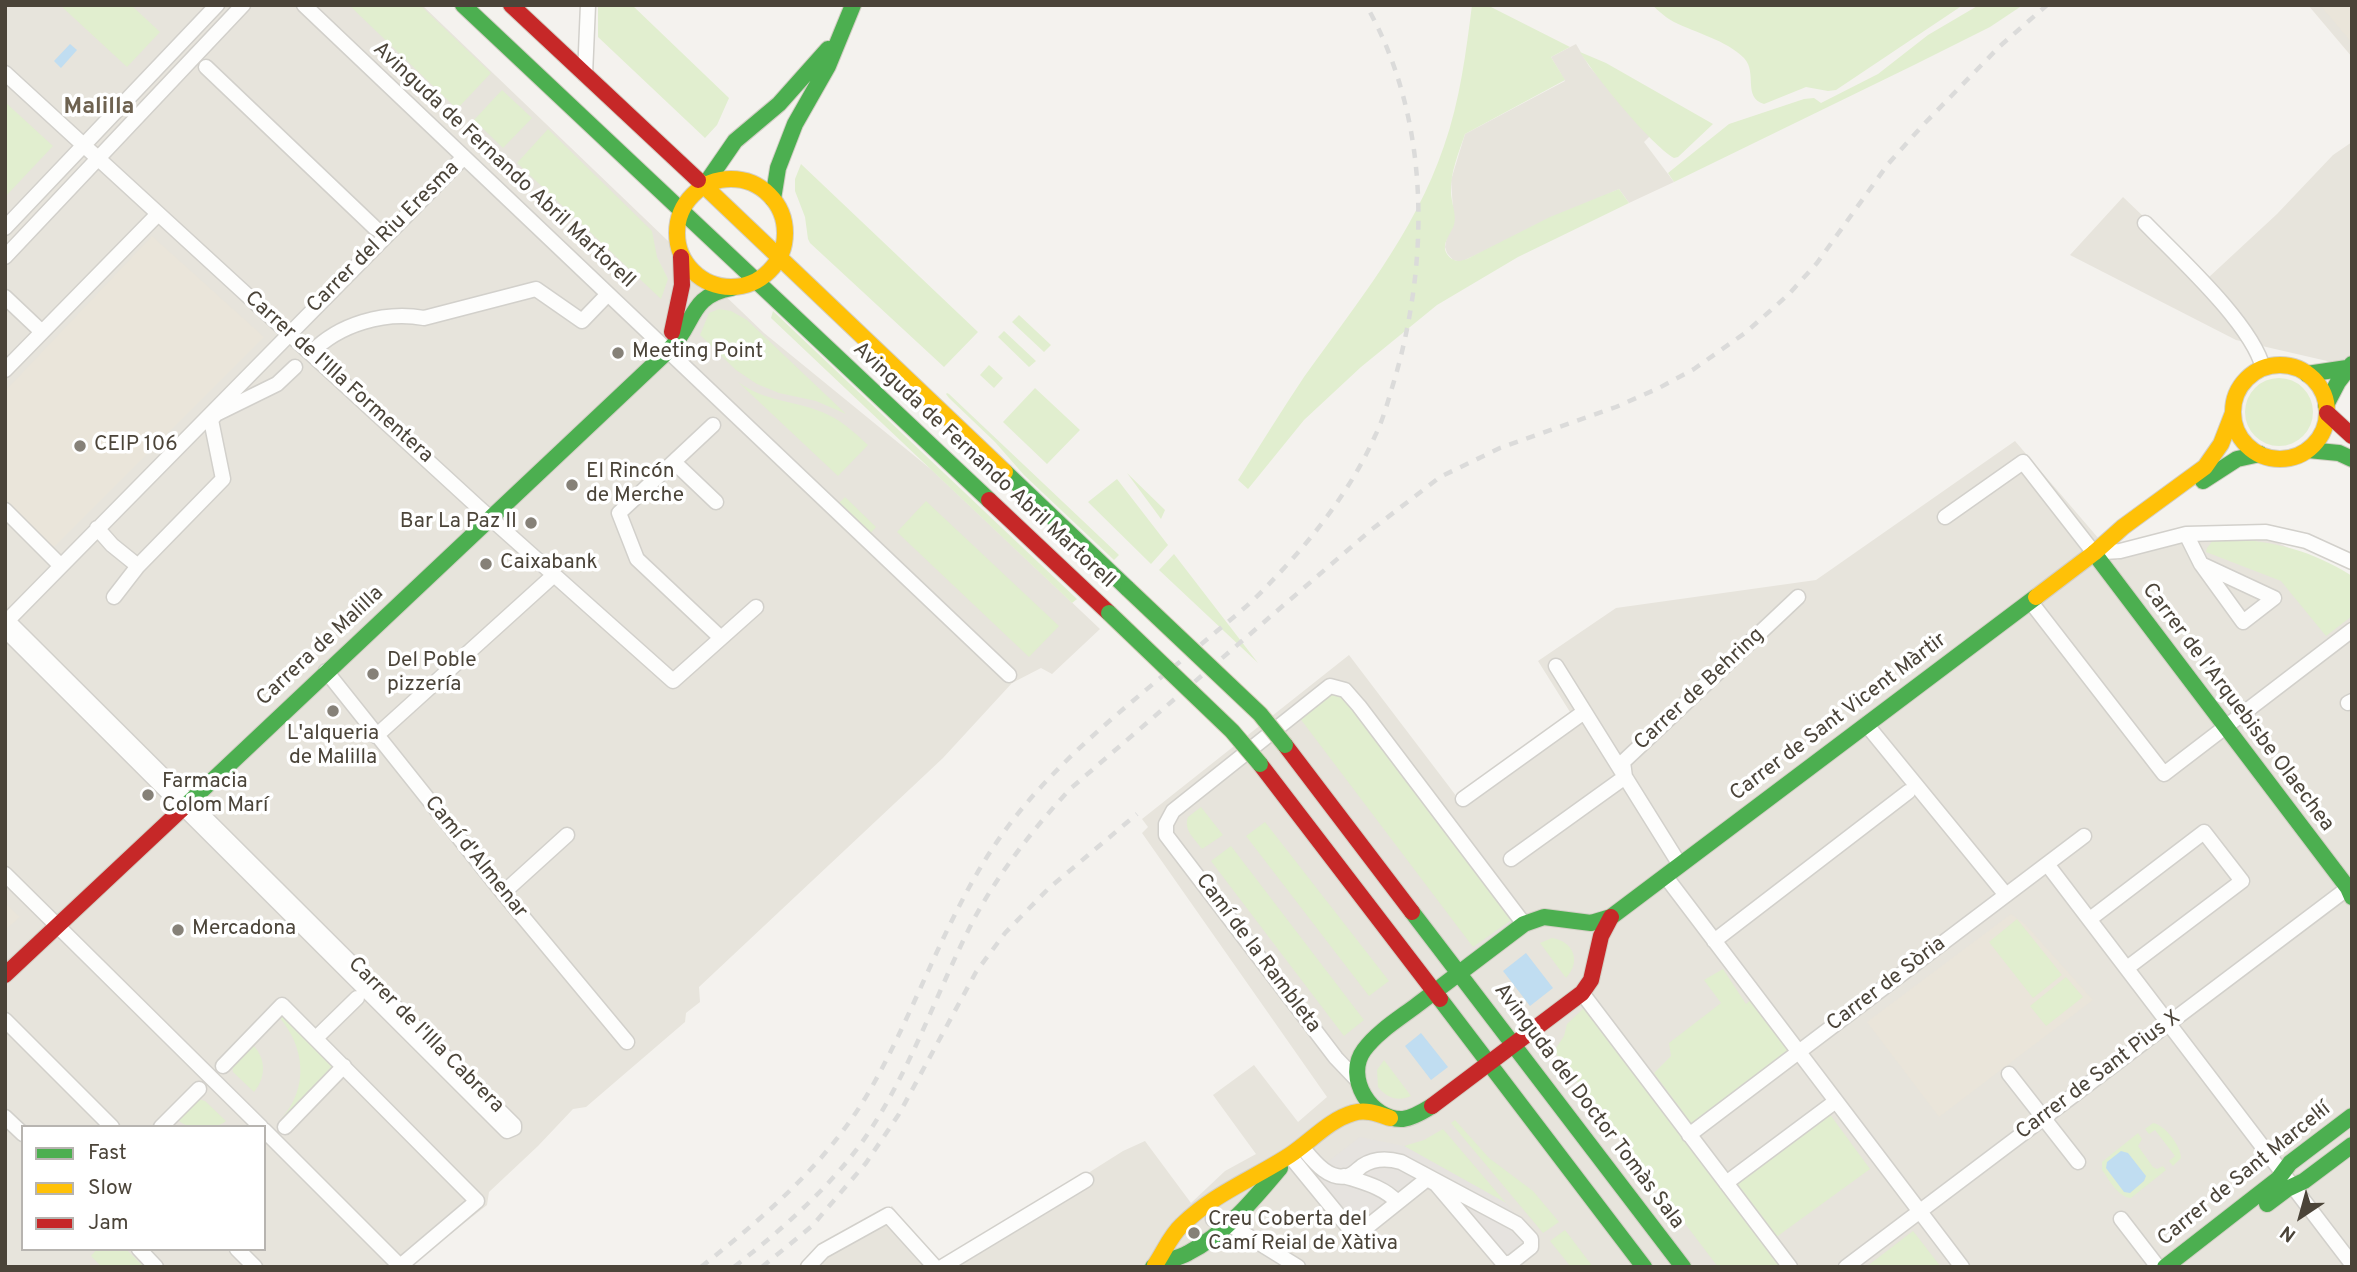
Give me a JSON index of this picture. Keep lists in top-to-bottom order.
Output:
{
  "streets": {
    "main road": [
      "Avinguda de Fernando Abril Martorell",
      "Carrera de Malilla",
      "Carrer de l'Arquebisbe Olaechea",
      "Carrer de Sant Vicent Màrtir",
      "Avinguda del Doctor Tomàs Sala",
      "Carrer de Sant Marcel·lí"
    ],
    "street": [
      "Carrer del Riu Eresma",
      "Carrer de l'Illa Formentera",
      "Carrer de Behring",
      "Camí d'Almenar",
      "Camí de la Rambleta",
      "Carrer de Sòria",
      "Carrer de l'Illa Cabrera",
      "Carrer de Sant Pius X"
    ]
  },
  "crossings": [
    ["Avinguda de Fernando Abril Martorell", "Carrer del Riu Eresma"],
    ["Avinguda de Fernando Abril Martorell", "Carrera de Malilla"],
    ["Avinguda de Fernando Abril Martorell", "Carrer de Sant Vicent Màrtir"],
    ["Avinguda de Fernando Abril Martorell", "Avinguda del Doctor Tomàs Sala"],
    ["Carrer del Riu Eresma", "Carrer de l'Illa Formentera"],
    ["Carrer del Riu Eresma", "Carrer de l'Illa Cabrera"],
    ["Carrer de l'Illa Formentera", "Carrera de Malilla"],
    ["Carrera de Malilla", "Camí d'Almenar"],
    ["Carrera de Malilla", "Carrer de l'Illa Cabrera"],
    ["Carrer de l'Arquebisbe Olaechea", "Carrer de Sant Vicent Màrtir"],
    ["Carrer de l'Arquebisbe Olaechea", "Carrer de Sant Pius X"],
    ["Carrer de Sant Vicent Màrtir", "Camí de la Rambleta"],
    ["Carrer de Sant Vicent Màrtir", "Avinguda del Doctor Tomàs Sala"]
  ],
  "districts": ["Malilla"],
  "places": [
    "Meeting Point",
    "CEIP 106",
    "El Rincón de Merche",
    "Bar La Paz II",
    "Caixabank",
    "Del Poble pizzería",
    "L'alqueria de Malilla",
    "Farmacia Colom Marí",
    "Mercadona",
    "Creu Coberta del Camí Reial de Xàtiva"
  ],
  "legend": ["Fast", "Slow", "Jam"],
  "north": "bottom left"
}
